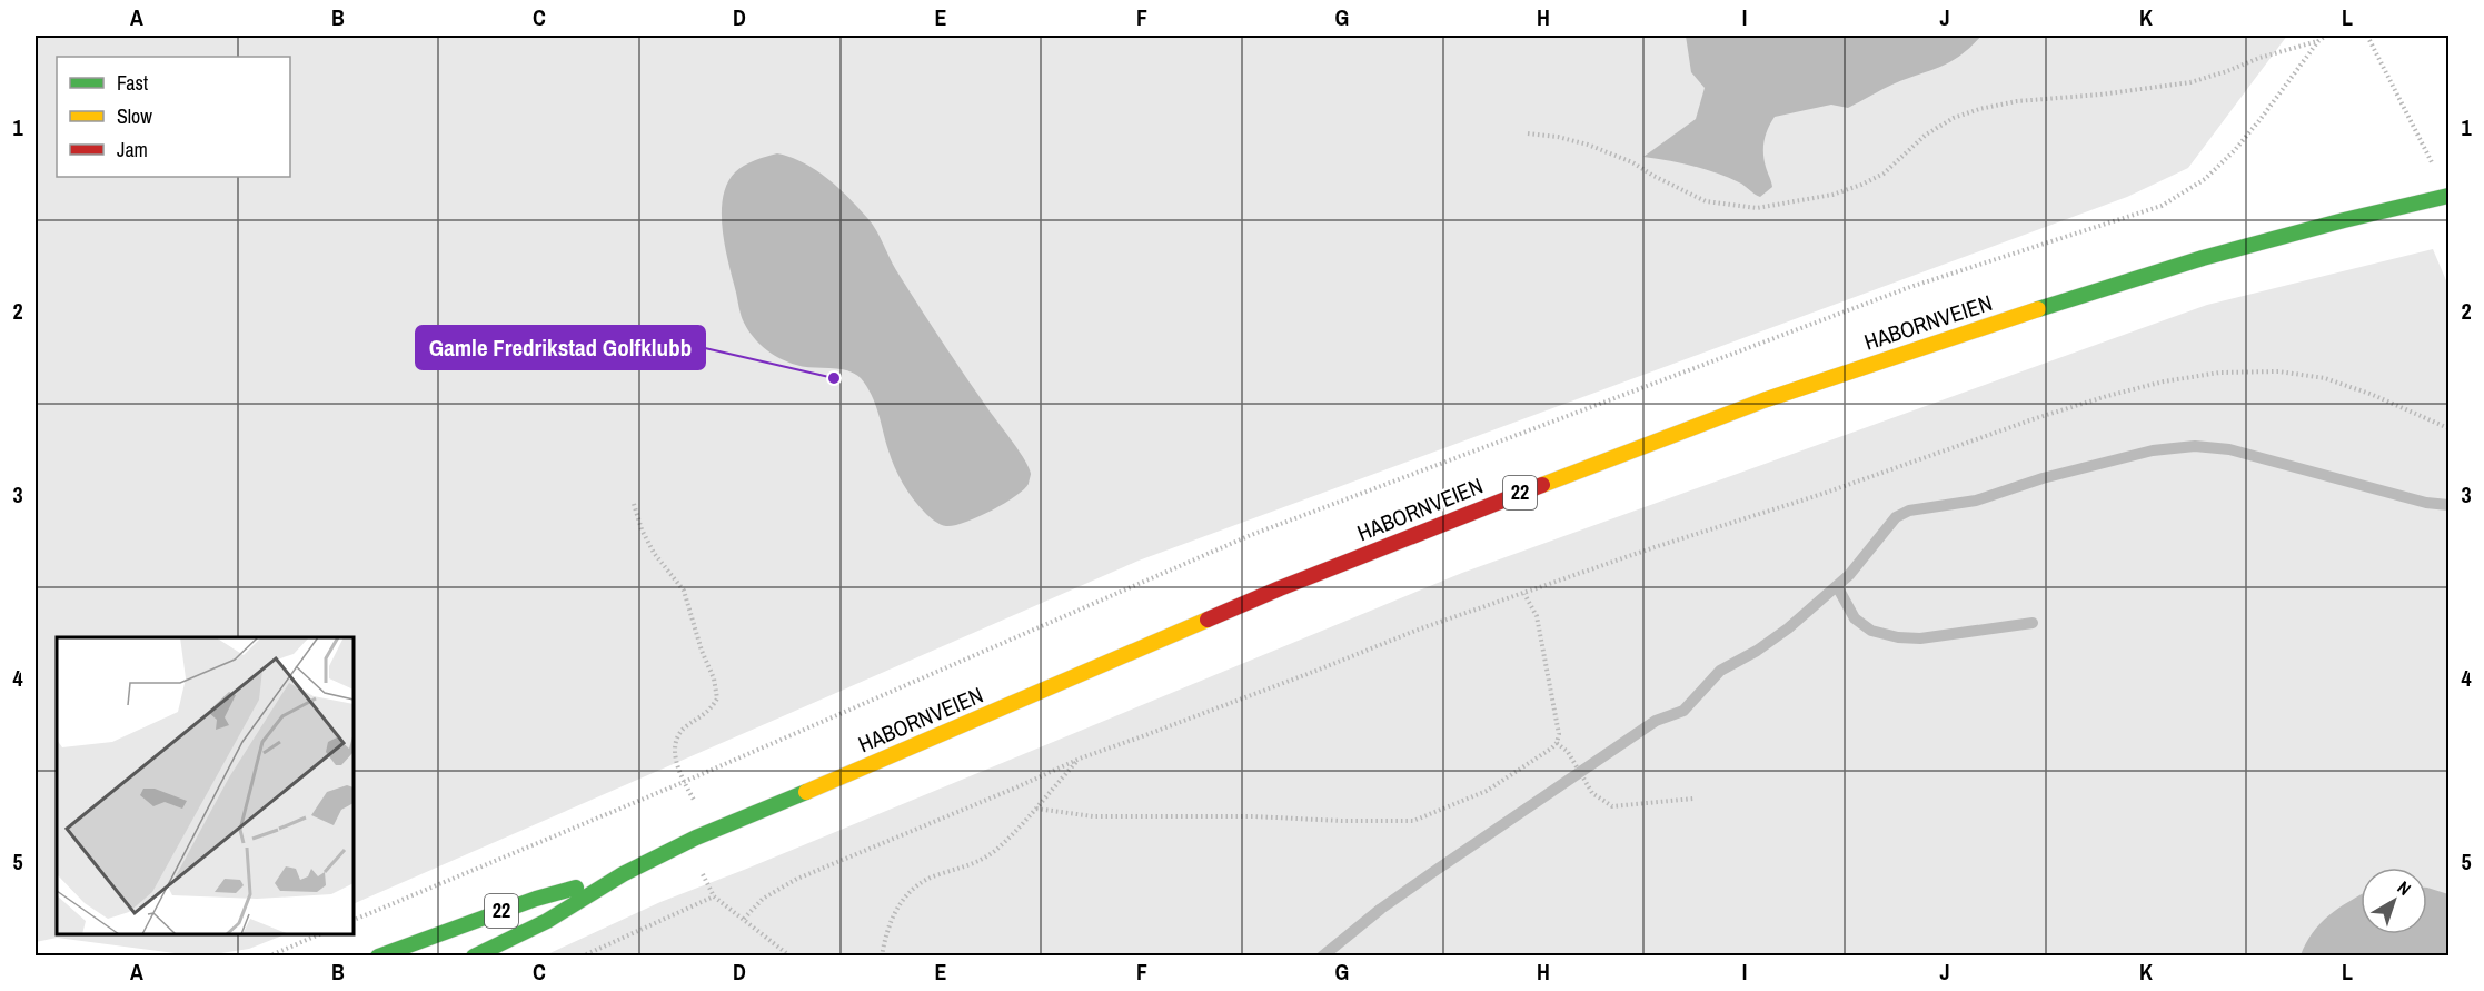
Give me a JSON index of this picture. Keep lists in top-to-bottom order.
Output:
{
  "streets": {
    "highway": ["HABORNVEIEN", "22"]
  },
  "places": ["Gamle Fredrikstad Golfklubb"],
  "legend": ["Fast", "Slow", "Jam"],
  "north": "top right",
  "grid": {
    "columns": [
      "A",
      "B",
      "C",
      "D",
      "E",
      "F",
      "G",
      "H",
      "I",
      "J",
      "K",
      "L"
    ],
    "rows": [
      "1",
      "2",
      "3",
      "4",
      "5"
    ]
  }
}
